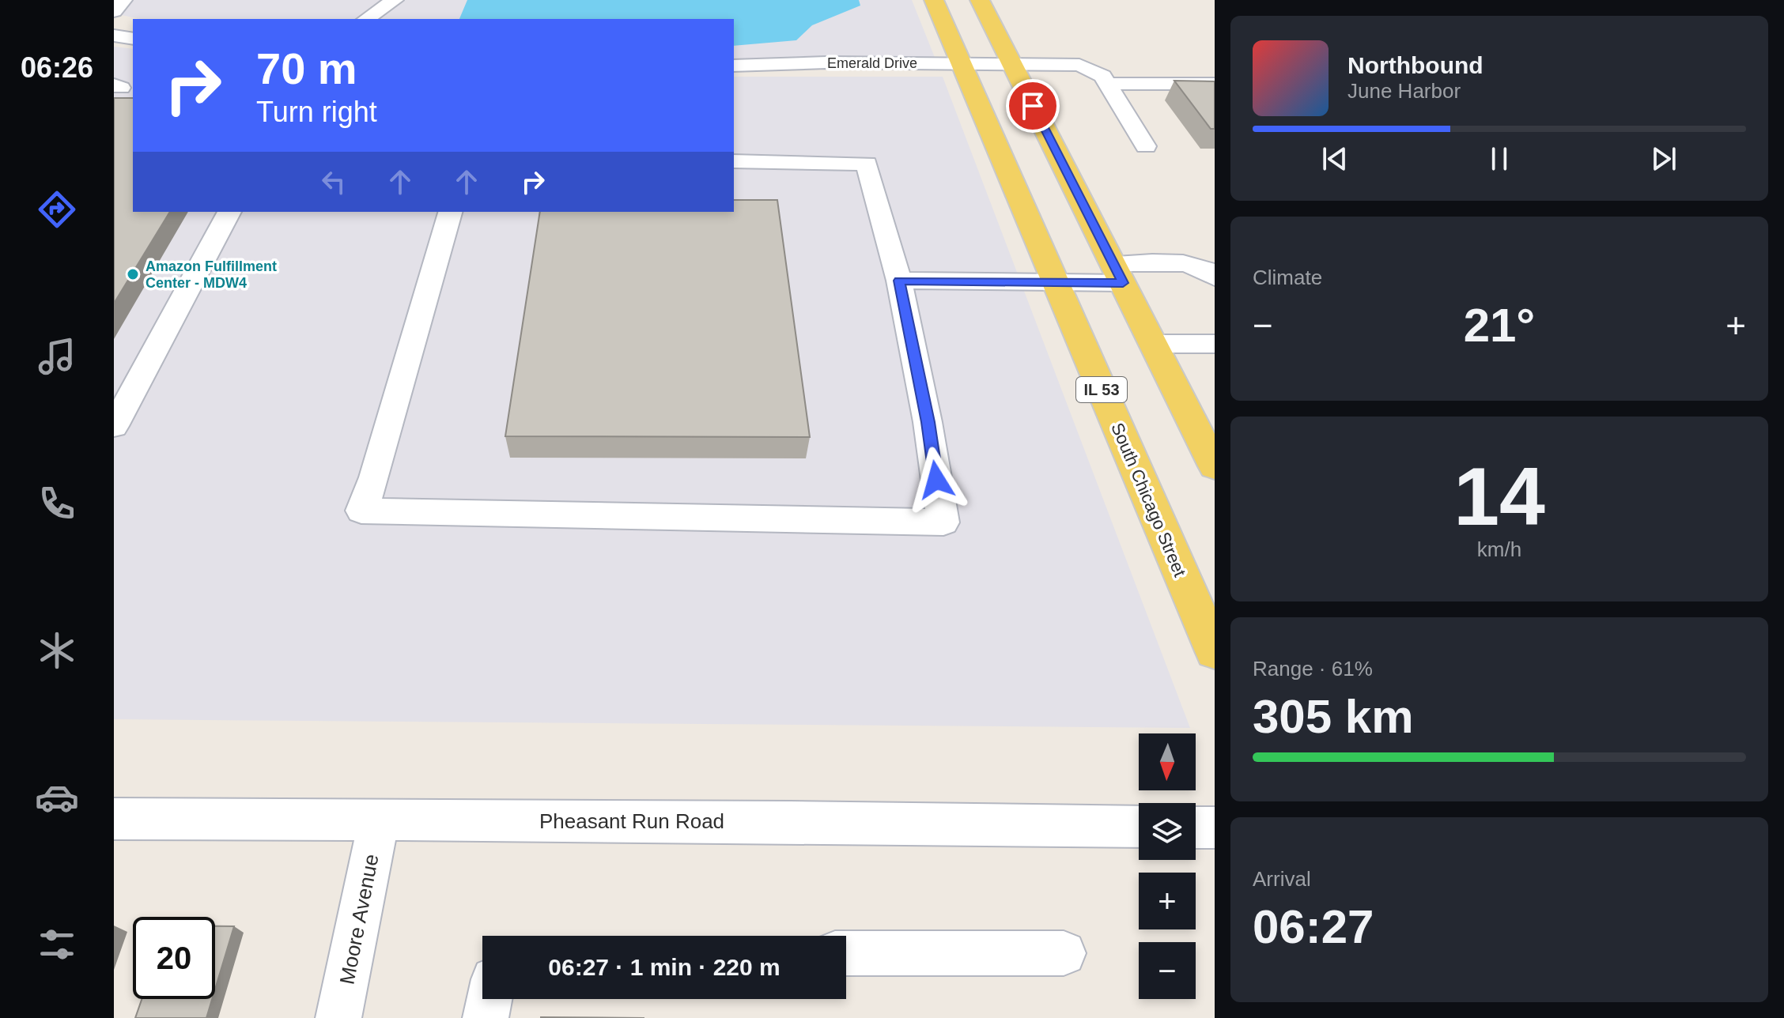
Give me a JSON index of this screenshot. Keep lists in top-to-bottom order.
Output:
{
  "streets": {
    "main road": ["IL 53", "South Chicago Street"],
    "street": ["Emerald Drive", "Pheasant Run Road", "Moore Avenue"]
  },
  "crossings": [
    ["Emerald Drive", "South Chicago Street"],
    ["Pheasant Run Road", "Moore Avenue"]
  ],
  "places": ["Amazon Fulfillment Center - MDW4"],
  "north": "bottom",
  "page": {
    "tabs": "06:26",
    "turn": ["70 m", "Turn right"],
    "song": ["Northbound", "June Harbor"],
    "tile": [
      "Climate",
      ["14", "km/h"],
      ["Range · 61%", "305 km"],
      ["Arrival", "06:27"]
    ],
    "heat": ["−", "21°", "+"],
    "map_buttons": ["+", "−"],
    "limit": "20",
    "trip": "06:27 · 1 min · 220 m"
  }
}
